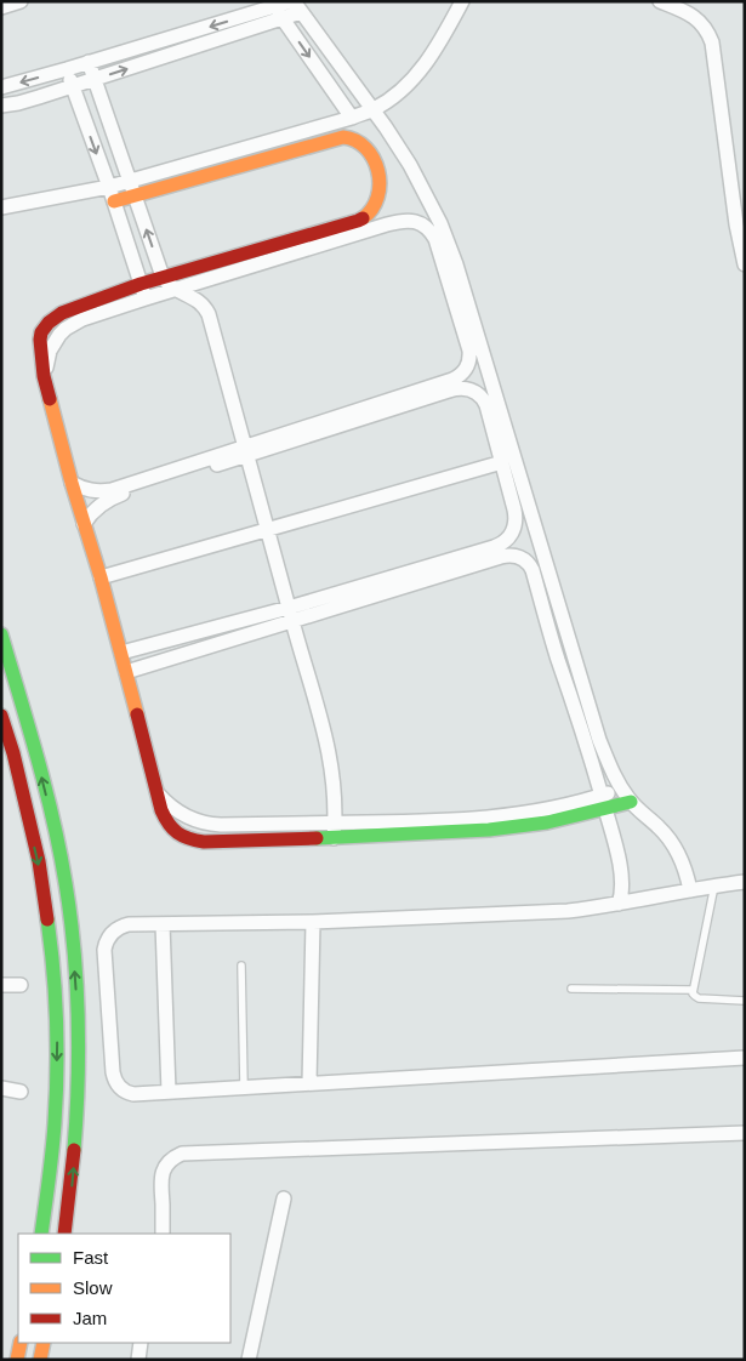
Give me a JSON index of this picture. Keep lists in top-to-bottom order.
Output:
{
  "legend": ["Fast", "Slow", "Jam"]
}
